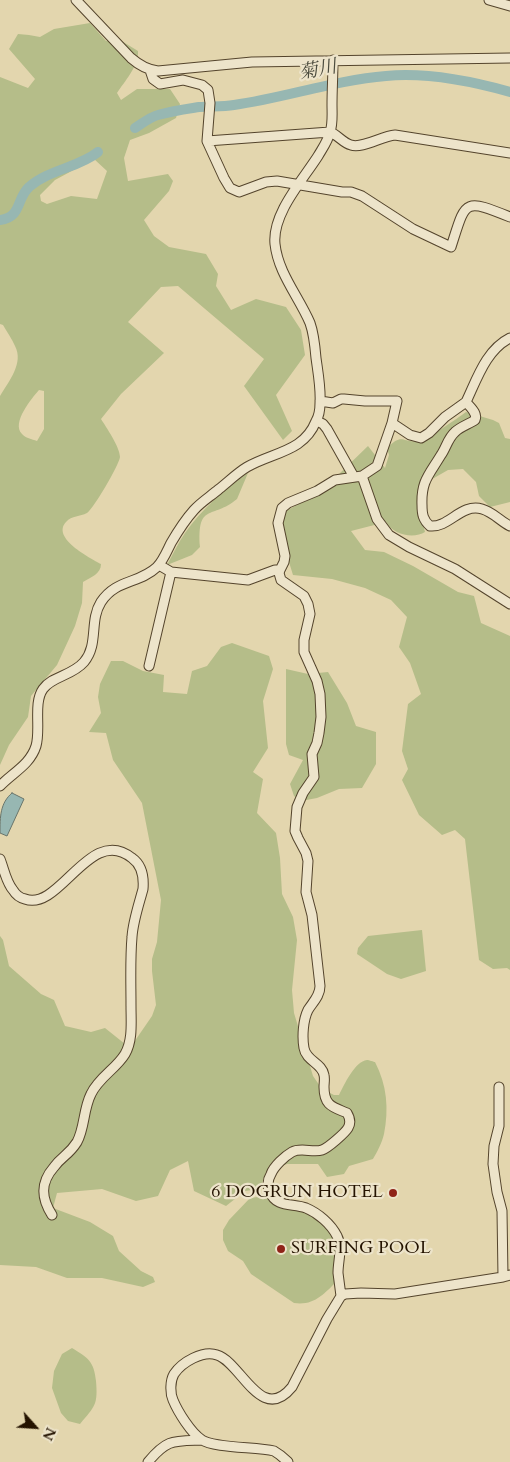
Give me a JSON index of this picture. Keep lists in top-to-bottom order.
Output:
{
  "water": ["菊川"],
  "places": ["6 DOGRUN HOTEL", "SURFING POOL"],
  "north": "bottom right"
}
